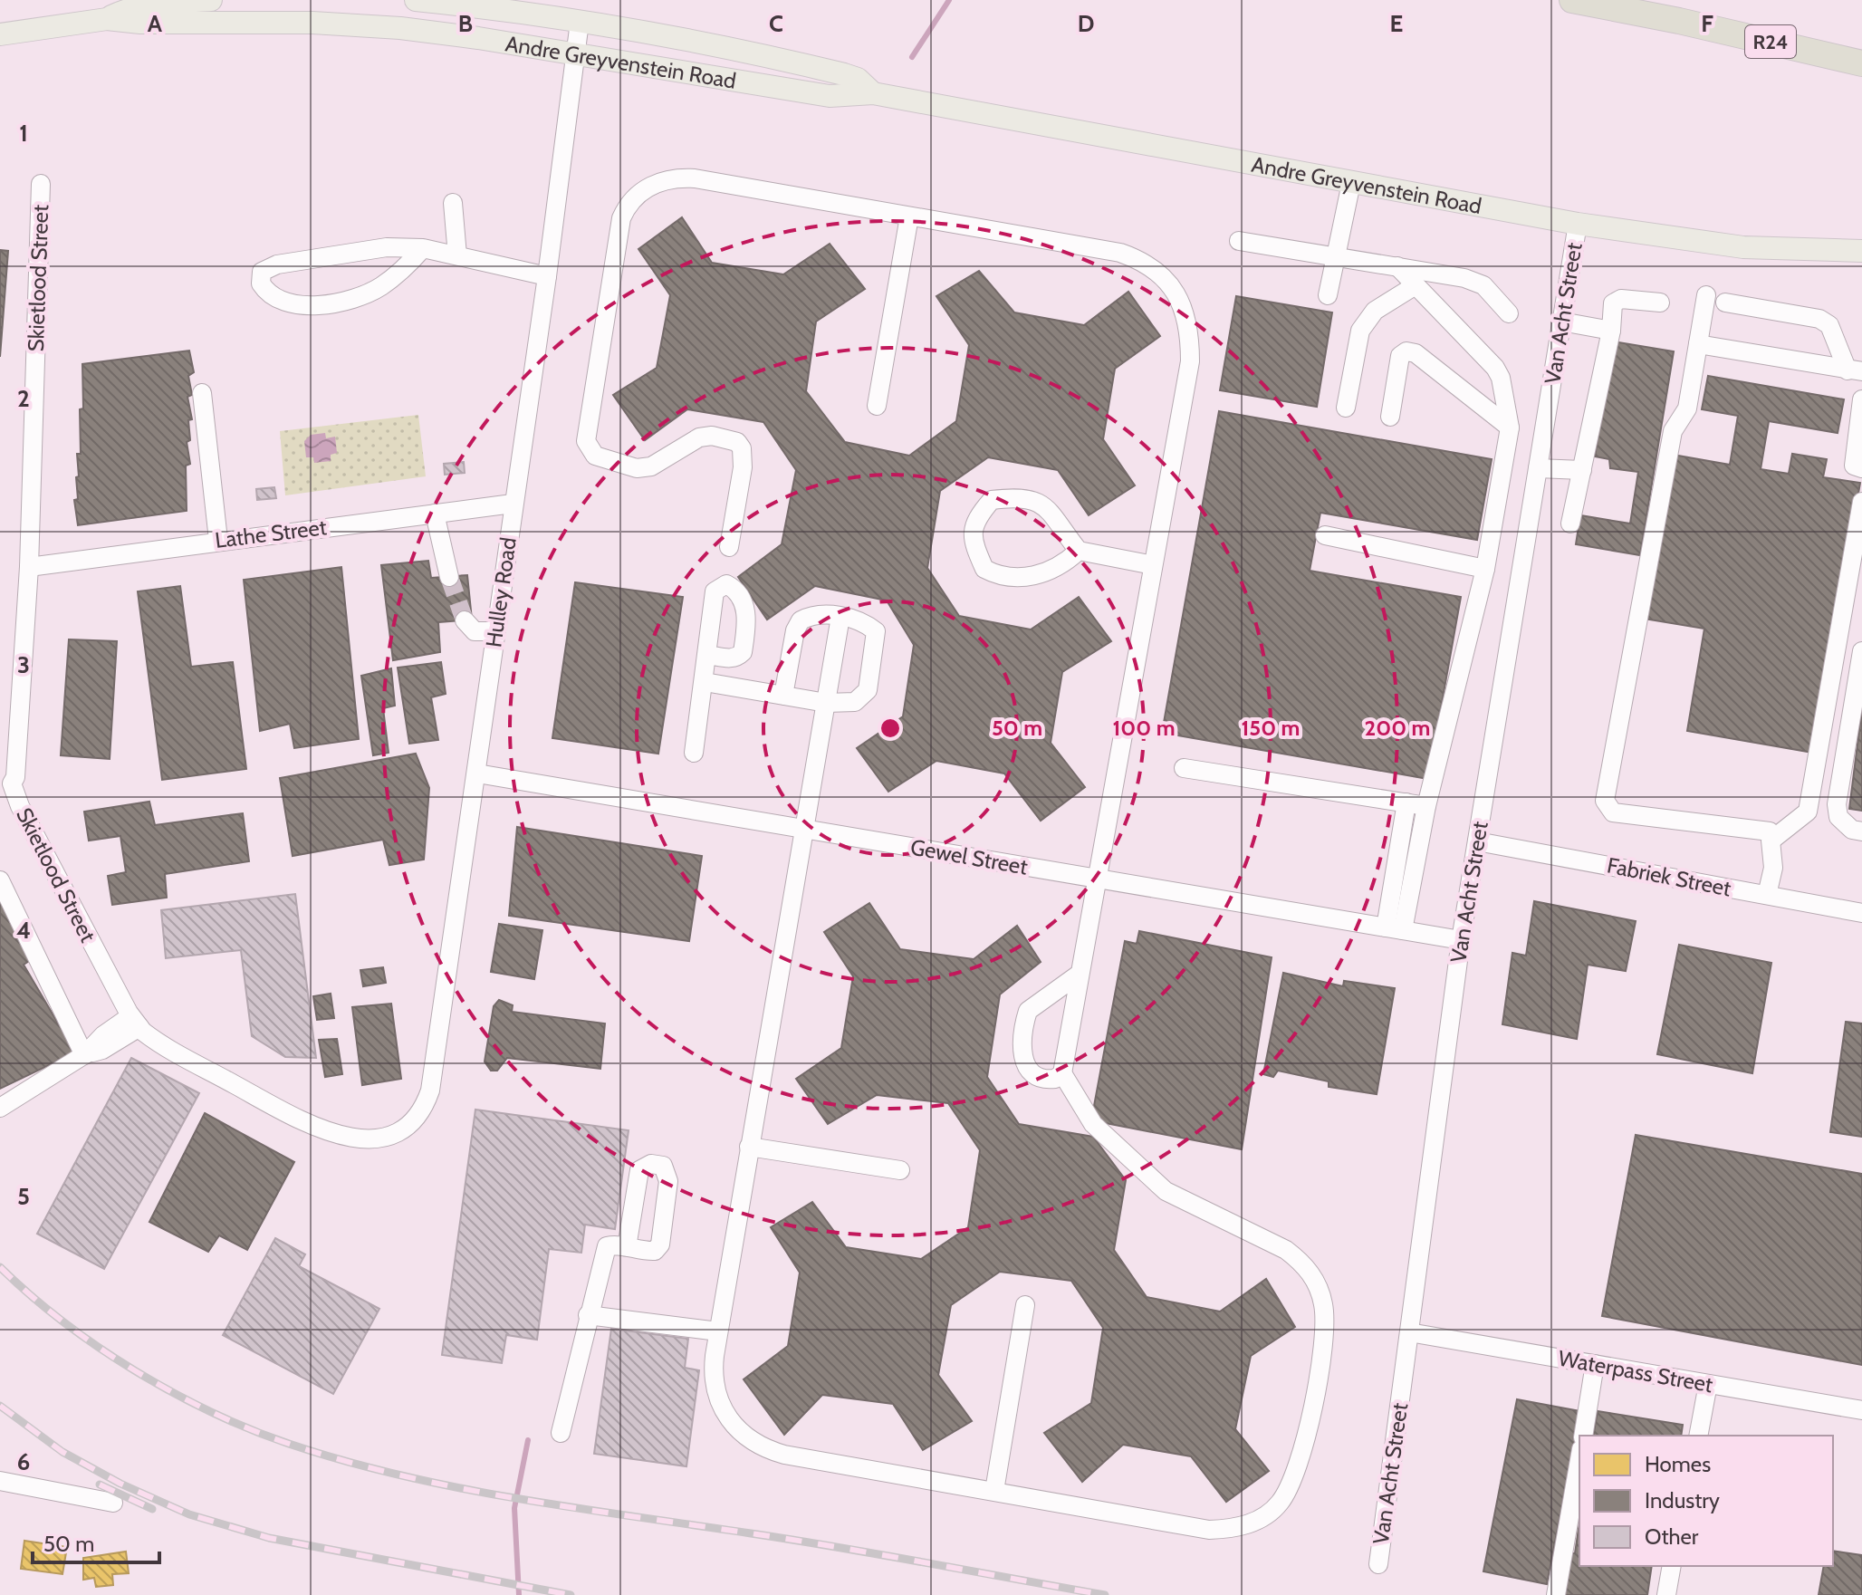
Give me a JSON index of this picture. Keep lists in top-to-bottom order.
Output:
{
  "streets": {
    "highway": ["R24"],
    "main road": ["Andre Greyvenstein Road"],
    "street": [
      "Skietlood Street",
      "Van Acht Street",
      "Lathe Street",
      "Hulley Road",
      "Gewel Street",
      "Fabriek Street",
      "Waterpass Street"
    ]
  },
  "crossings": [
    ["Andre Greyvenstein Road", "Van Acht Street"],
    ["Andre Greyvenstein Road", "Hulley Road"],
    ["Skietlood Street", "Lathe Street"],
    ["Skietlood Street", "Hulley Road"],
    ["Van Acht Street", "Gewel Street"],
    ["Van Acht Street", "Fabriek Street"],
    ["Van Acht Street", "Waterpass Street"],
    ["Lathe Street", "Hulley Road"],
    ["Hulley Road", "Gewel Street"]
  ],
  "legend": ["Homes", "Industry", "Other"],
  "scale_bar": "50 m",
  "grid": {
    "columns": [
      "A",
      "B",
      "C",
      "D",
      "E",
      "F"
    ],
    "rows": [
      "1",
      "2",
      "3",
      "4",
      "5",
      "6"
    ]
  },
  "rings": [
    "50 m",
    "100 m",
    "150 m",
    "200 m"
  ]
}
